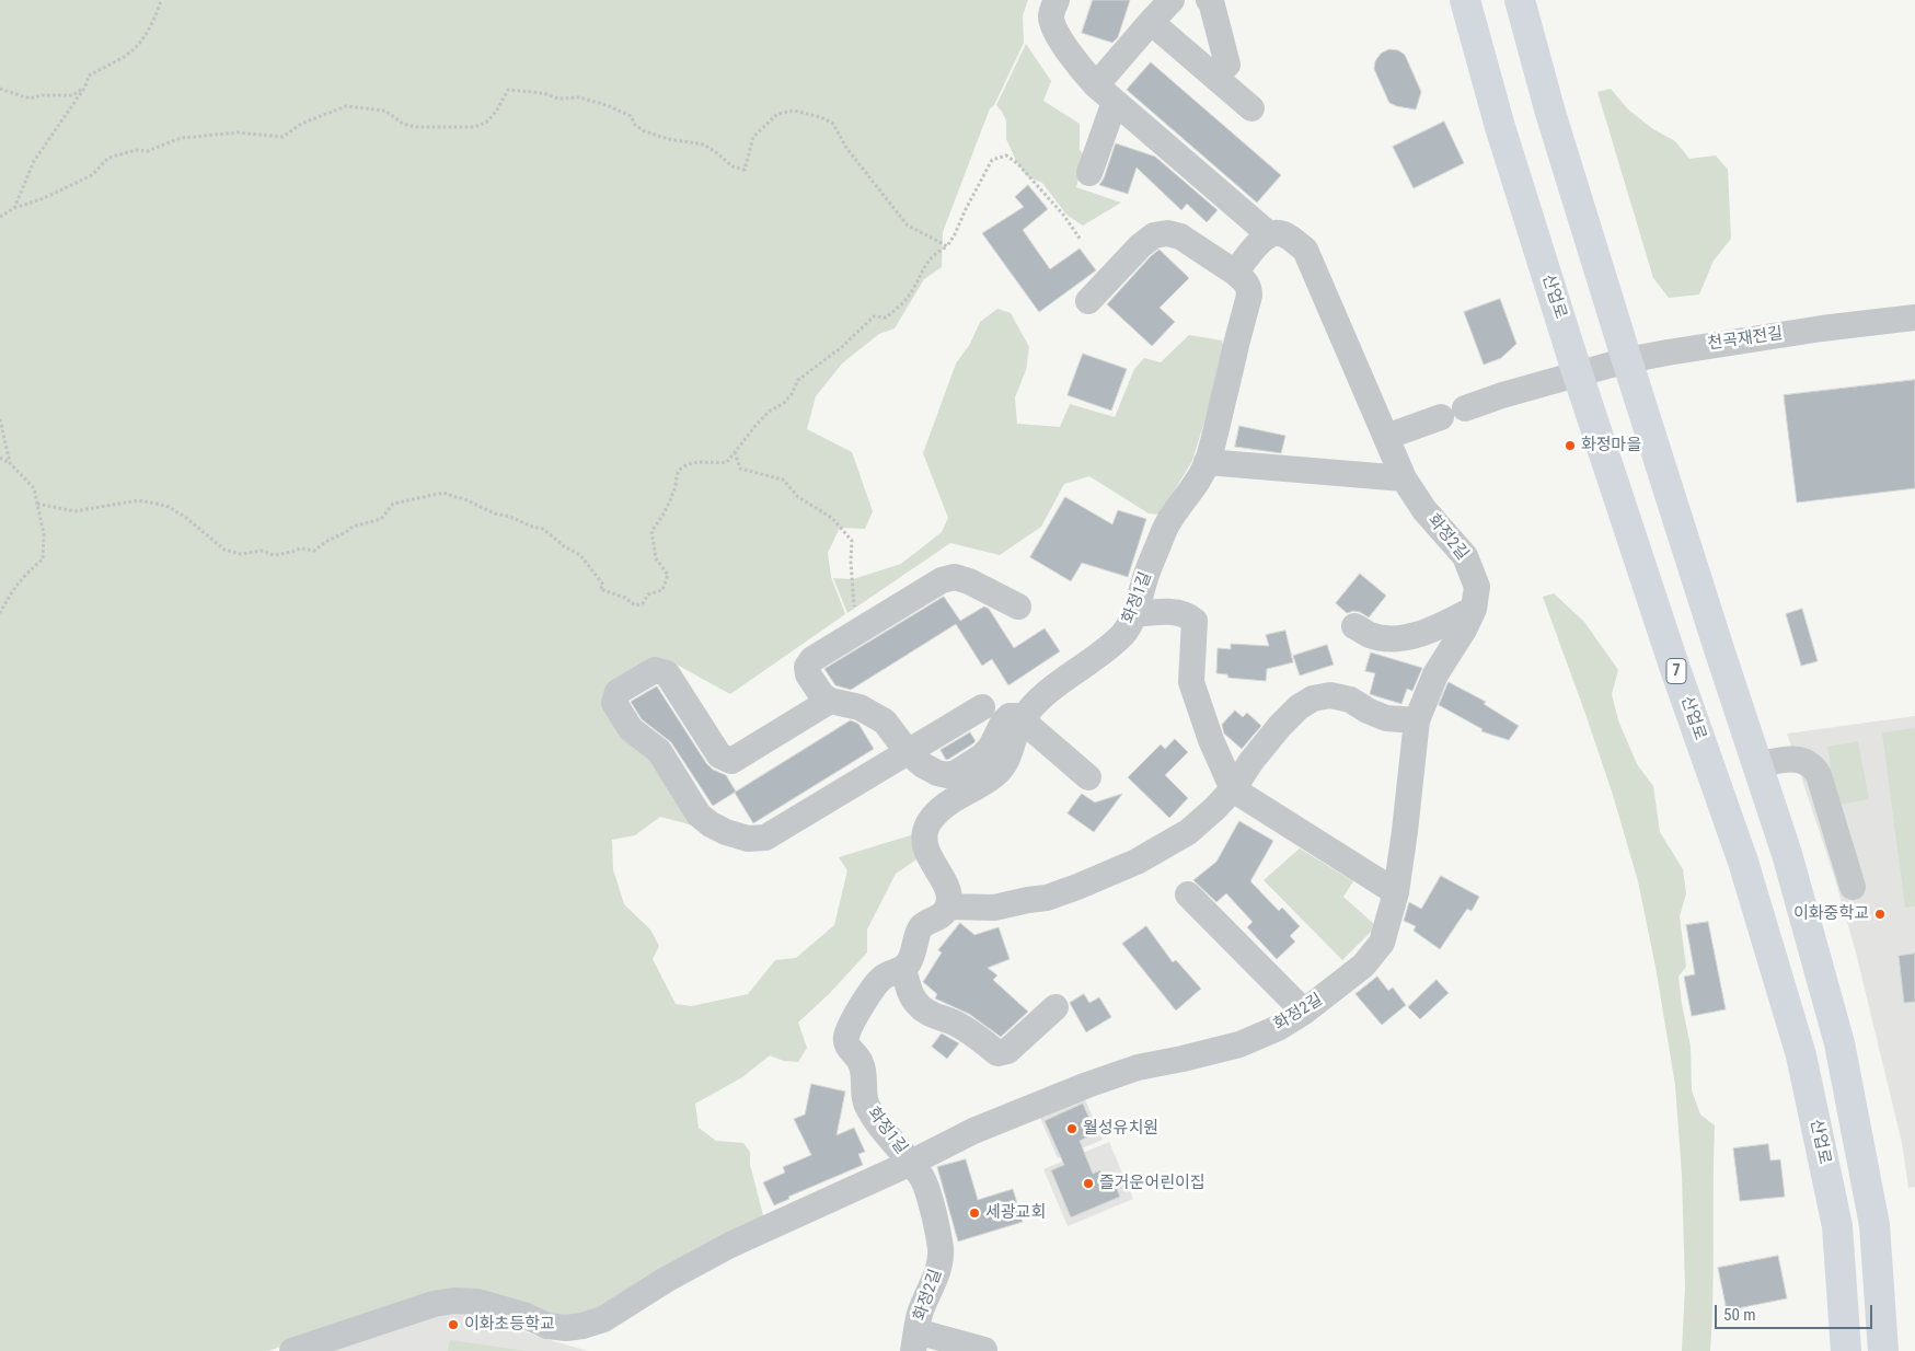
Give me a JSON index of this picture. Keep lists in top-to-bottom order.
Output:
{
  "streets": {
    "main road": ["산업로", "7"],
    "street": ["천곡재전길", "화정2길", "화정1길"]
  },
  "crossings": [
    ["산업로", "천곡재전길"],
    ["화정2길", "화정1길"]
  ],
  "places": [
    "화정마을",
    "이화중학교",
    "월성유치원",
    "즐거운어린이집",
    "세광교회",
    "이화초등학교"
  ],
  "scale_bar": "50 m"
}
